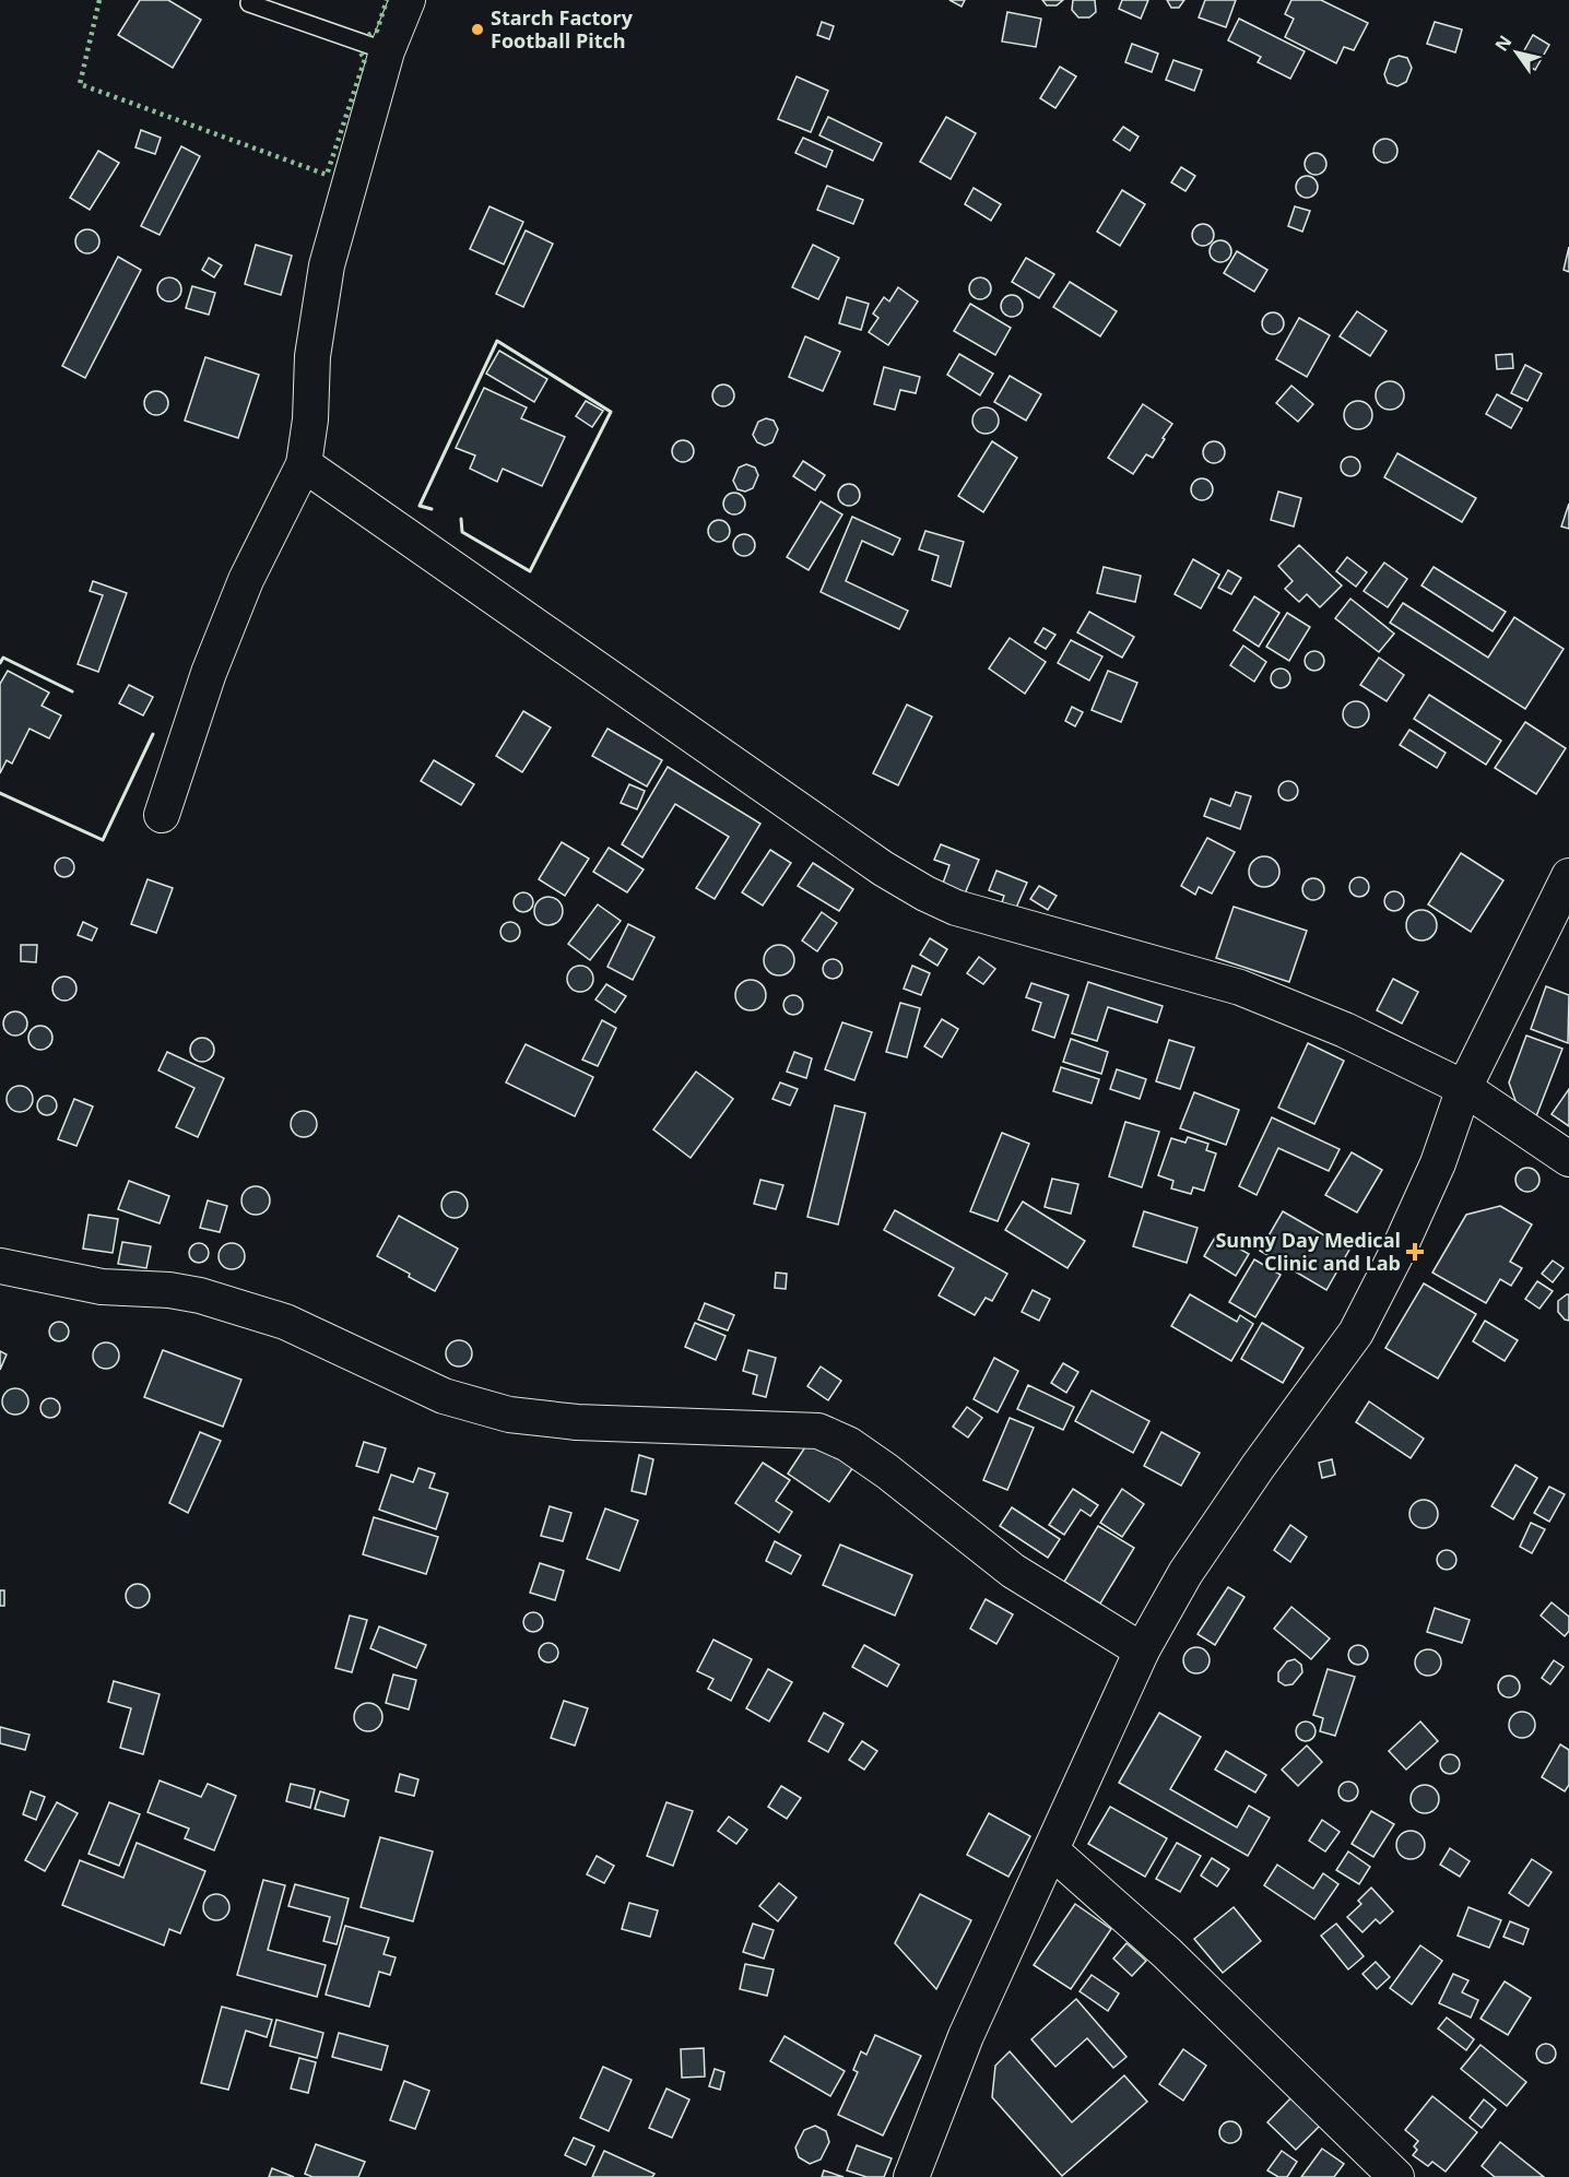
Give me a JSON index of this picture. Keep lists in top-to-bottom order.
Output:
{
  "places": {
    "other": ["Starch Factory Football Pitch"],
    "health": ["Sunny Day Medical Clinic and Lab"]
  },
  "north": "top left"
}
